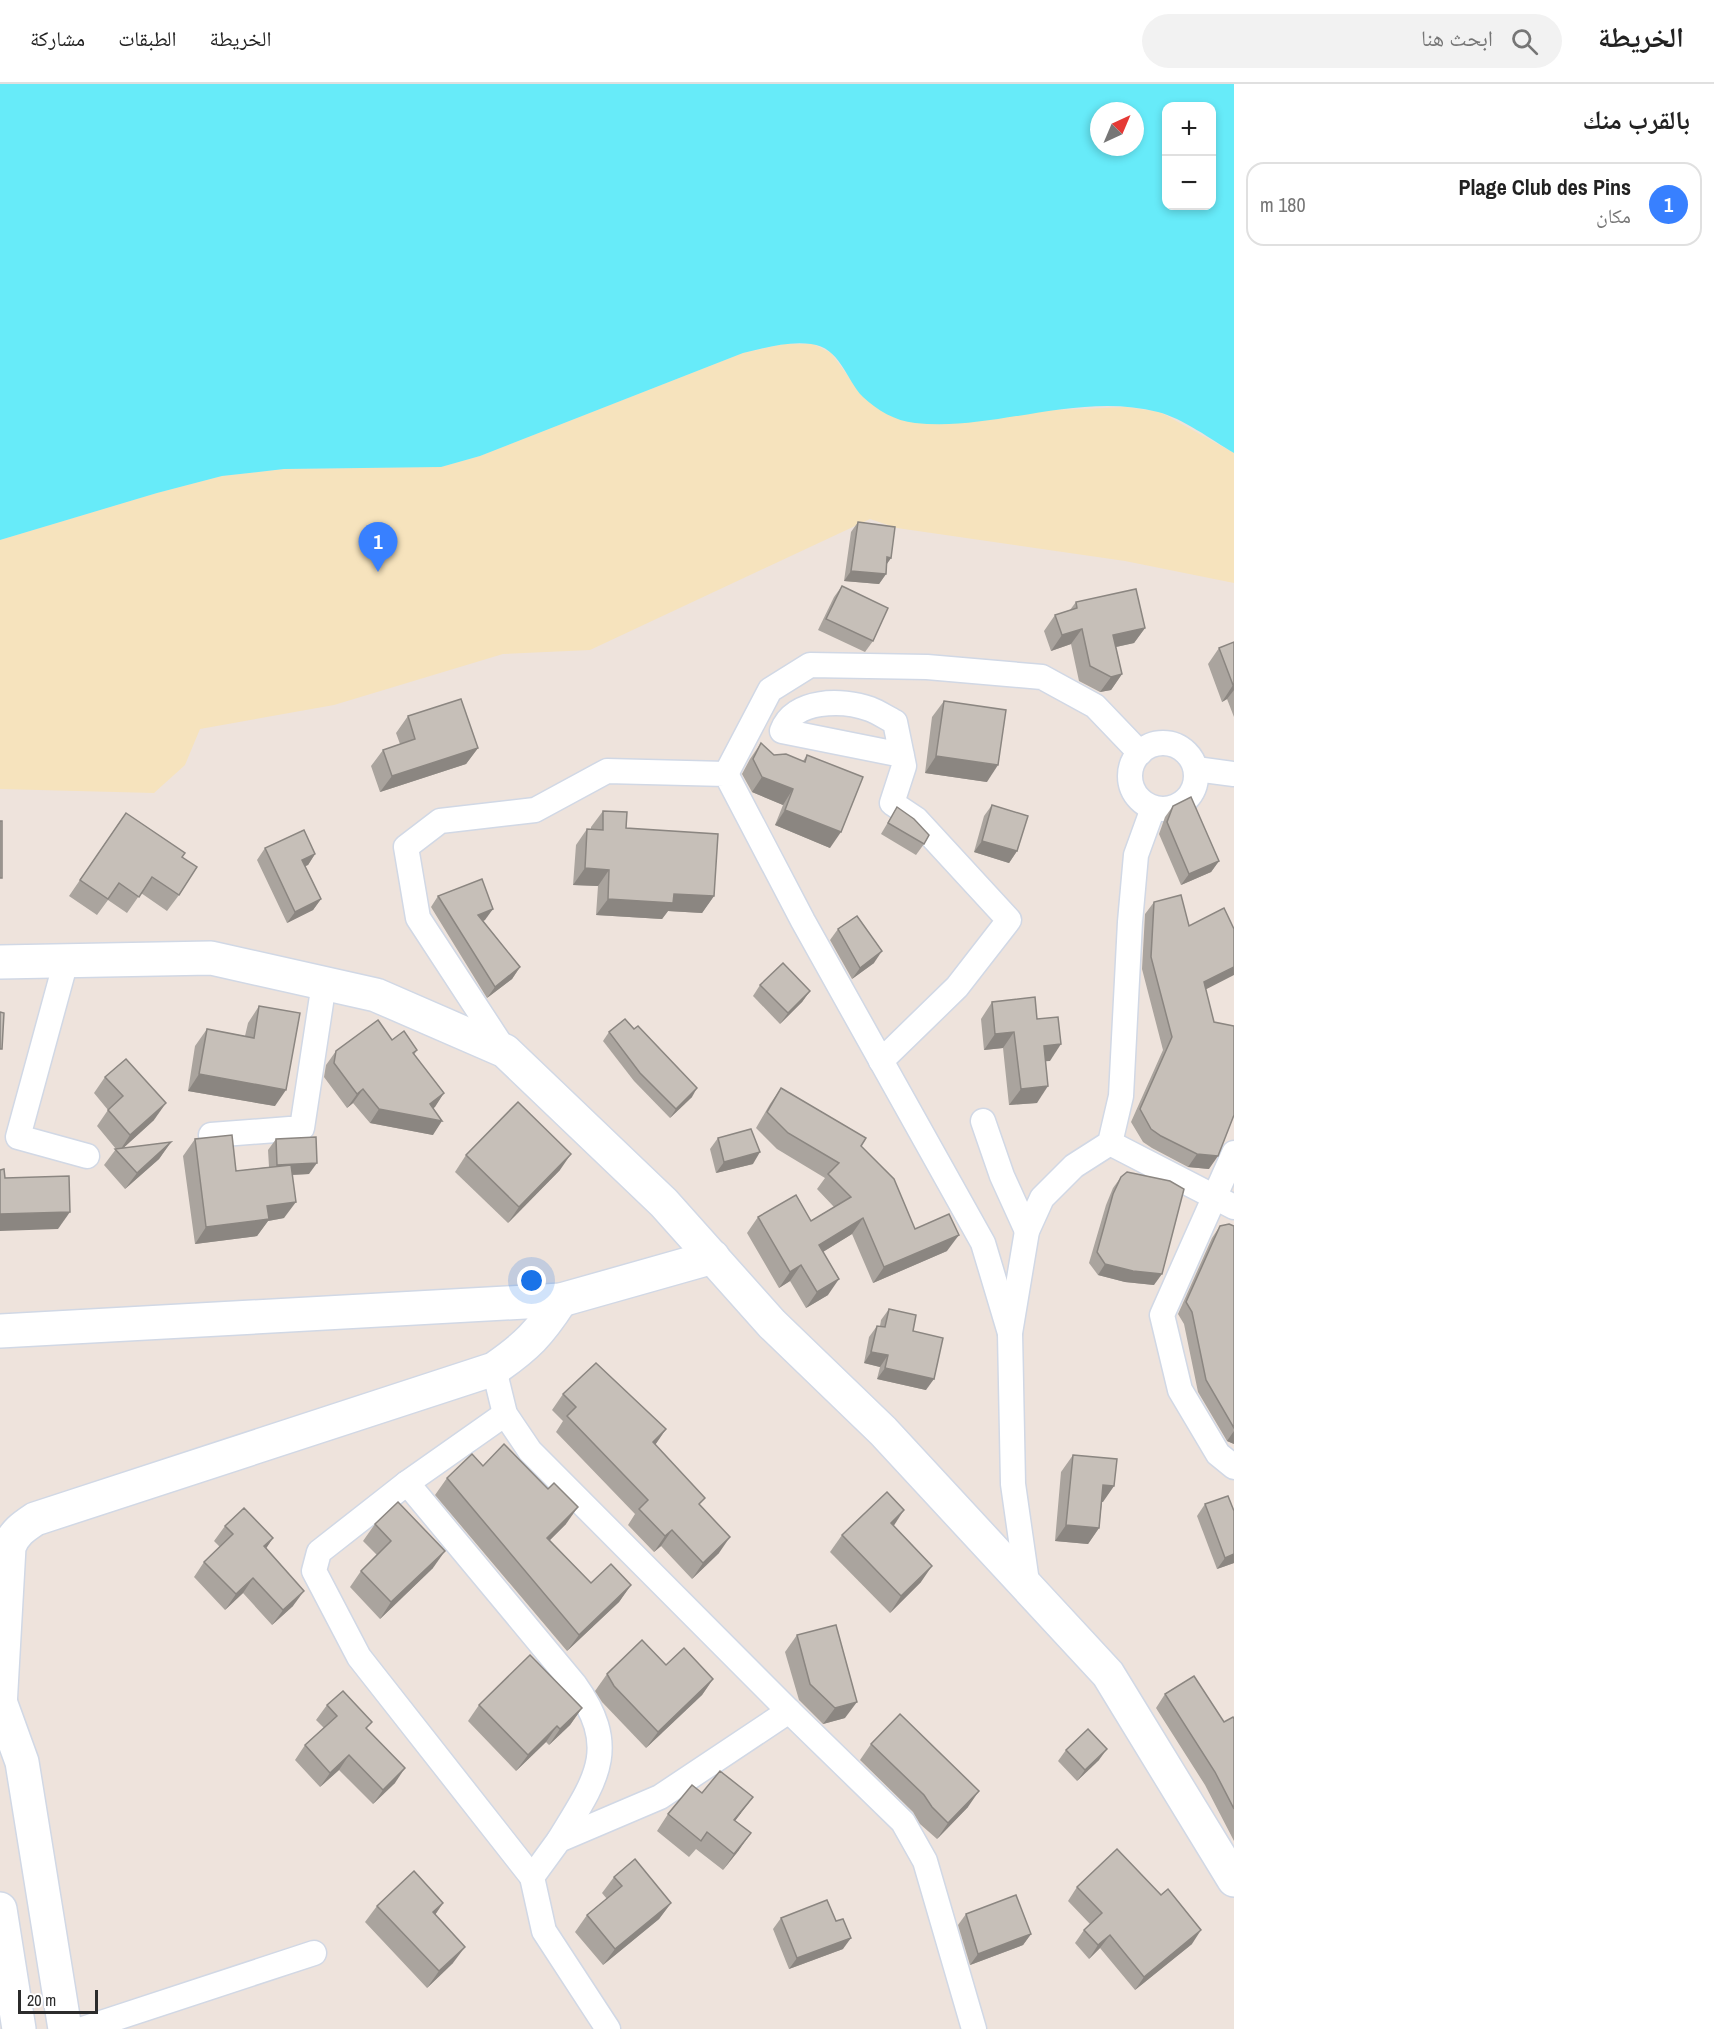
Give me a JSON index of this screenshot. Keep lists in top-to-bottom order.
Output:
{
  "scale_bar": "20 m",
  "north": "top right",
  "page": {
    "header": "الخريطة",
    "search": "ابحث هنا",
    "nav": ["الخريطة", "الطبقات", "مشاركة"],
    "heading": "بالقرب منك",
    "map_buttons": ["+", "−"],
    "list": [
      {
        "mark": "1",
        "name": "Plage Club des Pins",
        "note": "مكان",
        "value": "180 m"
      }
    ],
    "pins": "1",
    "scale": "20 m"
  }
}
